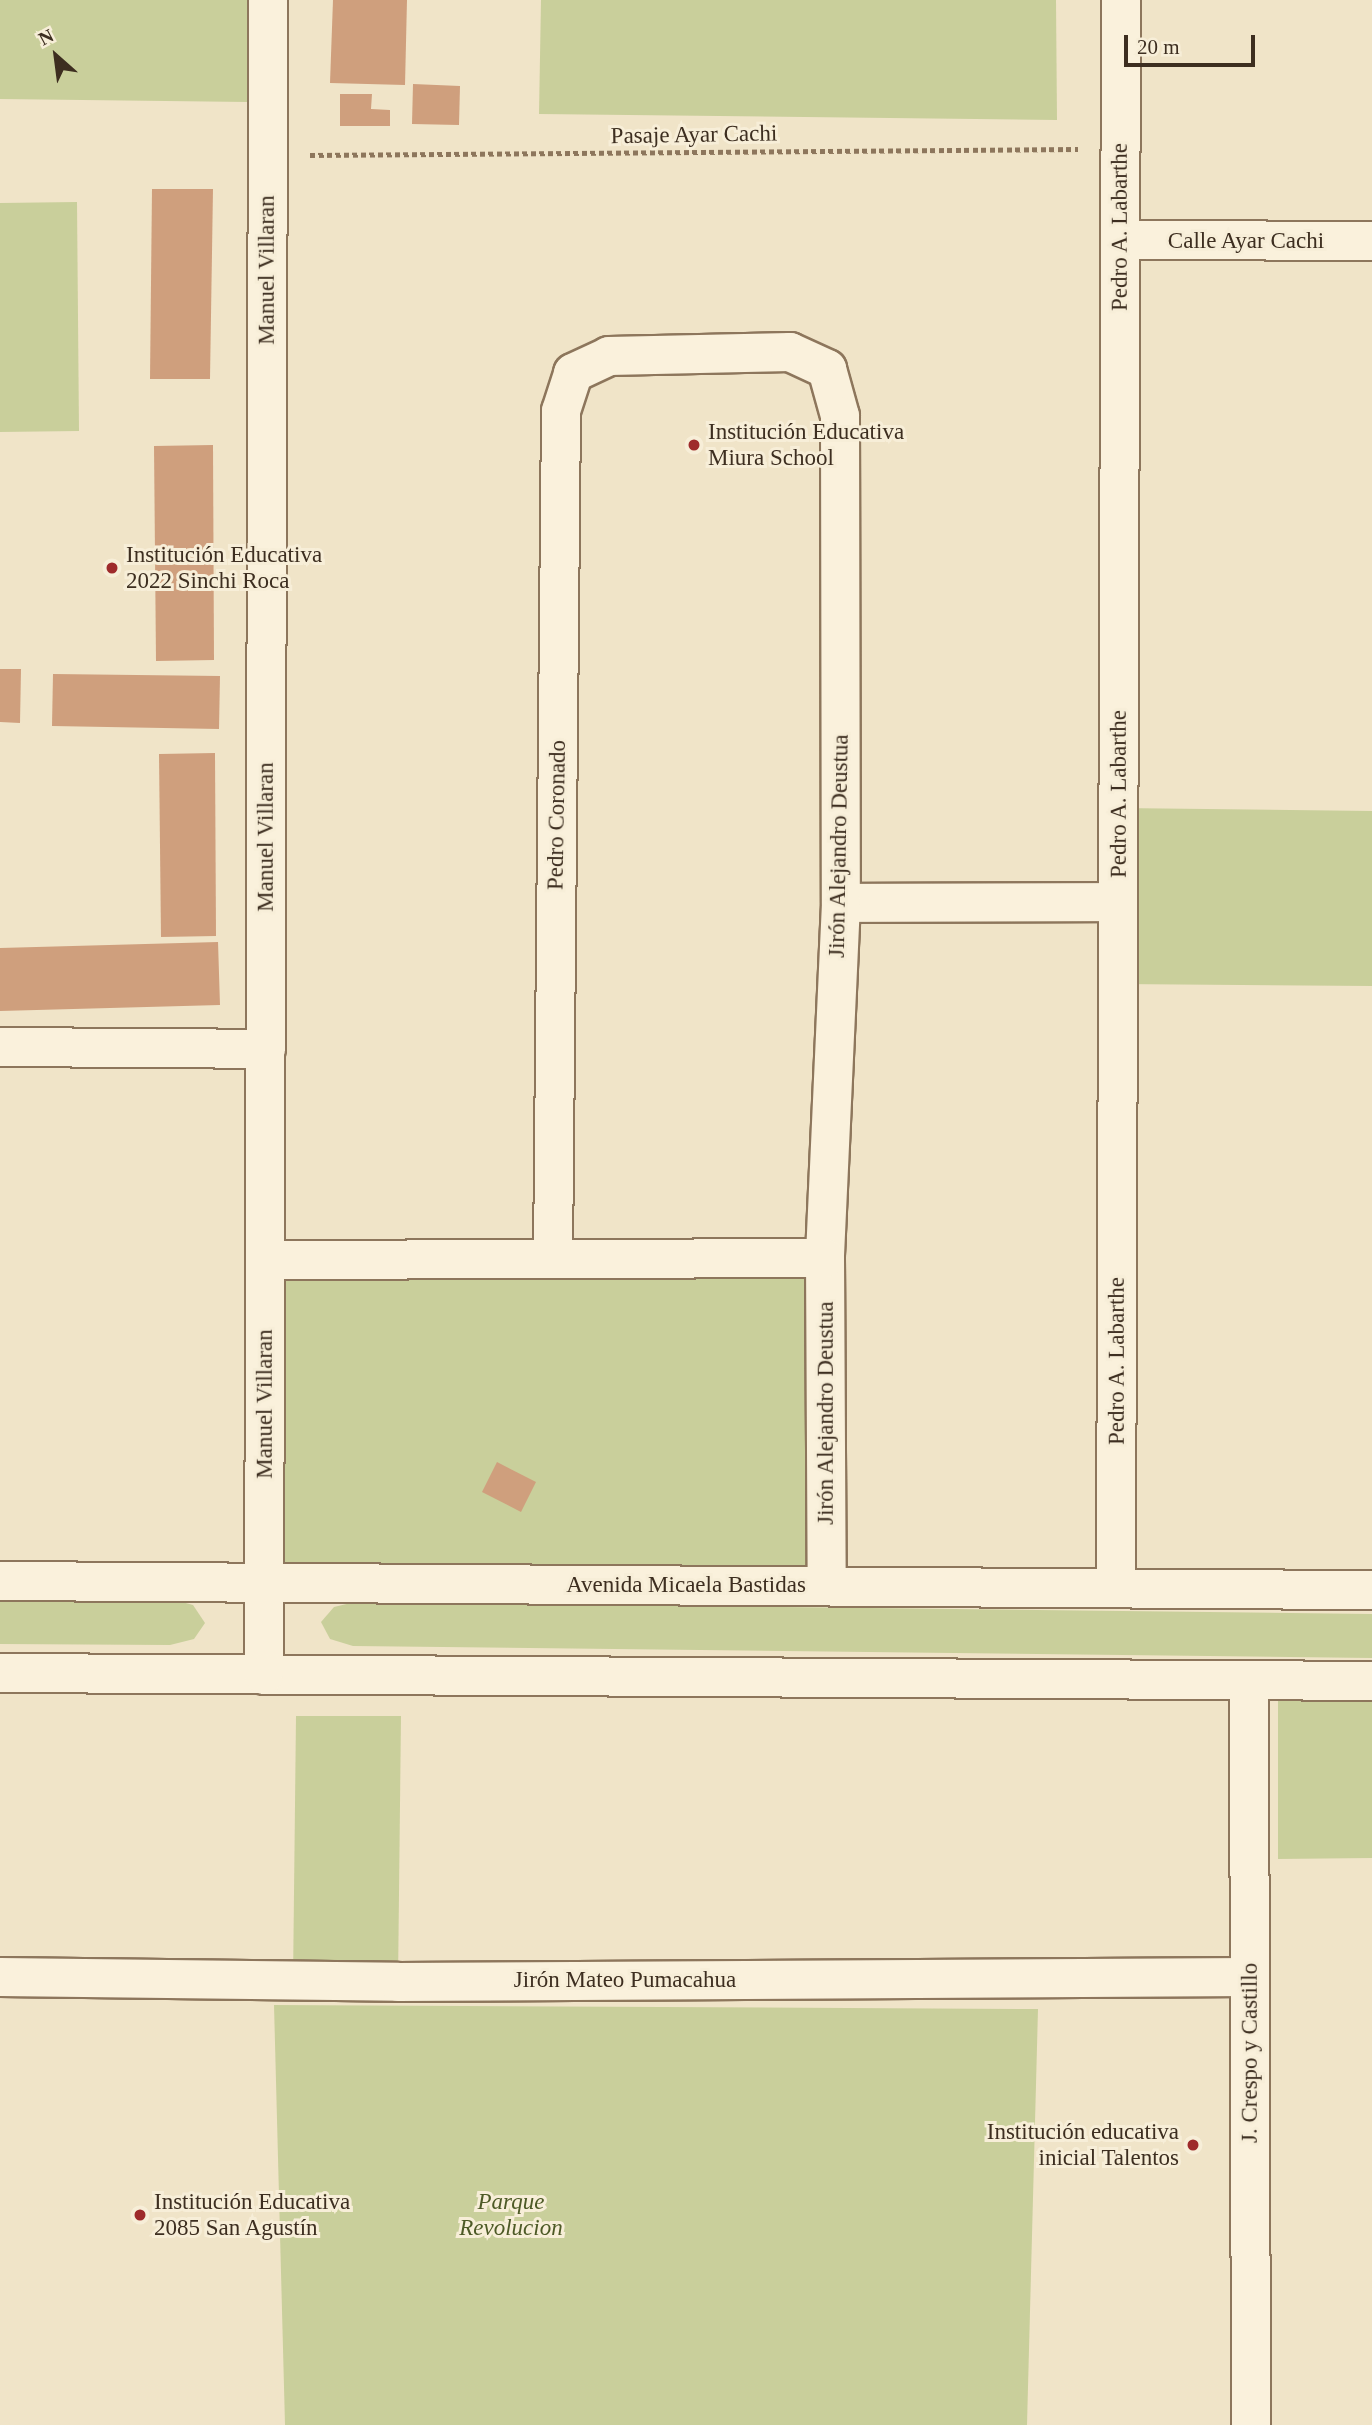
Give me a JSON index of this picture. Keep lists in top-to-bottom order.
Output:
{
  "streets": {
    "street": [
      "Pedro A. Labarthe",
      "Calle Ayar Cachi",
      "Manuel Villaran",
      "Pedro Coronado",
      "Jirón Alejandro Deustua",
      "Avenida Micaela Bastidas",
      "Jirón Mateo Pumacahua",
      "J. Crespo y Castillo"
    ],
    "path": ["Pasaje Ayar Cachi"]
  },
  "crossings": [
    ["Pasaje Ayar Cachi", "Pedro A. Labarthe"],
    ["Pasaje Ayar Cachi", "Manuel Villaran"],
    ["Pedro A. Labarthe", "Calle Ayar Cachi"],
    ["Pedro A. Labarthe", "Avenida Micaela Bastidas"],
    ["Manuel Villaran", "Avenida Micaela Bastidas"],
    ["Pedro Coronado", "Jirón Alejandro Deustua"],
    ["Jirón Alejandro Deustua", "Avenida Micaela Bastidas"],
    ["Jirón Mateo Pumacahua", "J. Crespo y Castillo"]
  ],
  "parks": ["Parque Revolucion"],
  "places": [
    "Institución Educativa Miura School",
    "Institución Educativa 2022 Sinchi Roca",
    "Institución educativa inicial Talentos",
    "Institución Educativa 2085 San Agustín"
  ],
  "scale_bar": "20 m",
  "north": "top left"
}
